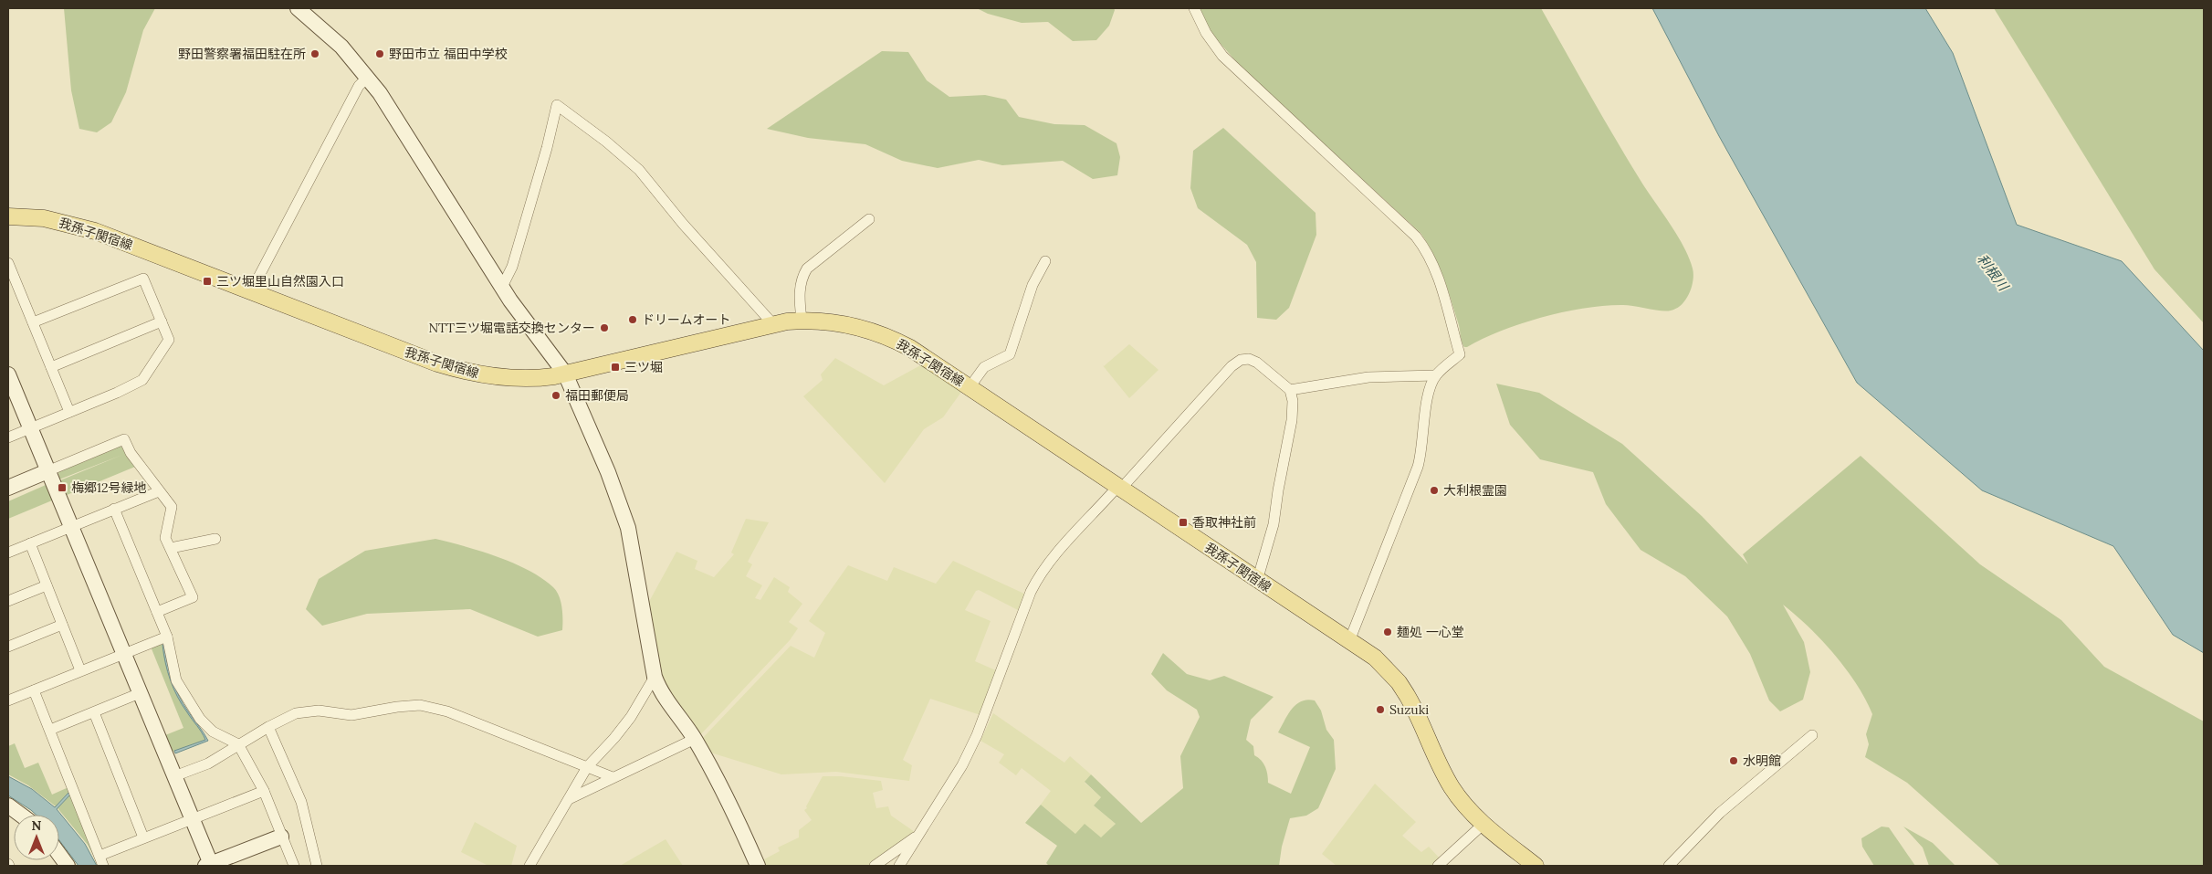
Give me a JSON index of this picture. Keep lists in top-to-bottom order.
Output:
{
  "streets": {
    "main road": ["我孫子関宿線"]
  },
  "water": ["利根川"],
  "places": {
    "other": [
      "野田警察署福田駐在所",
      "野田市立 福田中学校",
      "ドリームオート",
      "NTT三ツ堀電話交換センター",
      "福田郵便局",
      "大利根霊園",
      "麺処 一心堂",
      "Suzuki",
      "水明館"
    ],
    "transit": [
      "三ツ堀里山自然園入口",
      "三ツ堀",
      "梅郷12号緑地",
      "香取神社前"
    ]
  },
  "north": "top"
}
